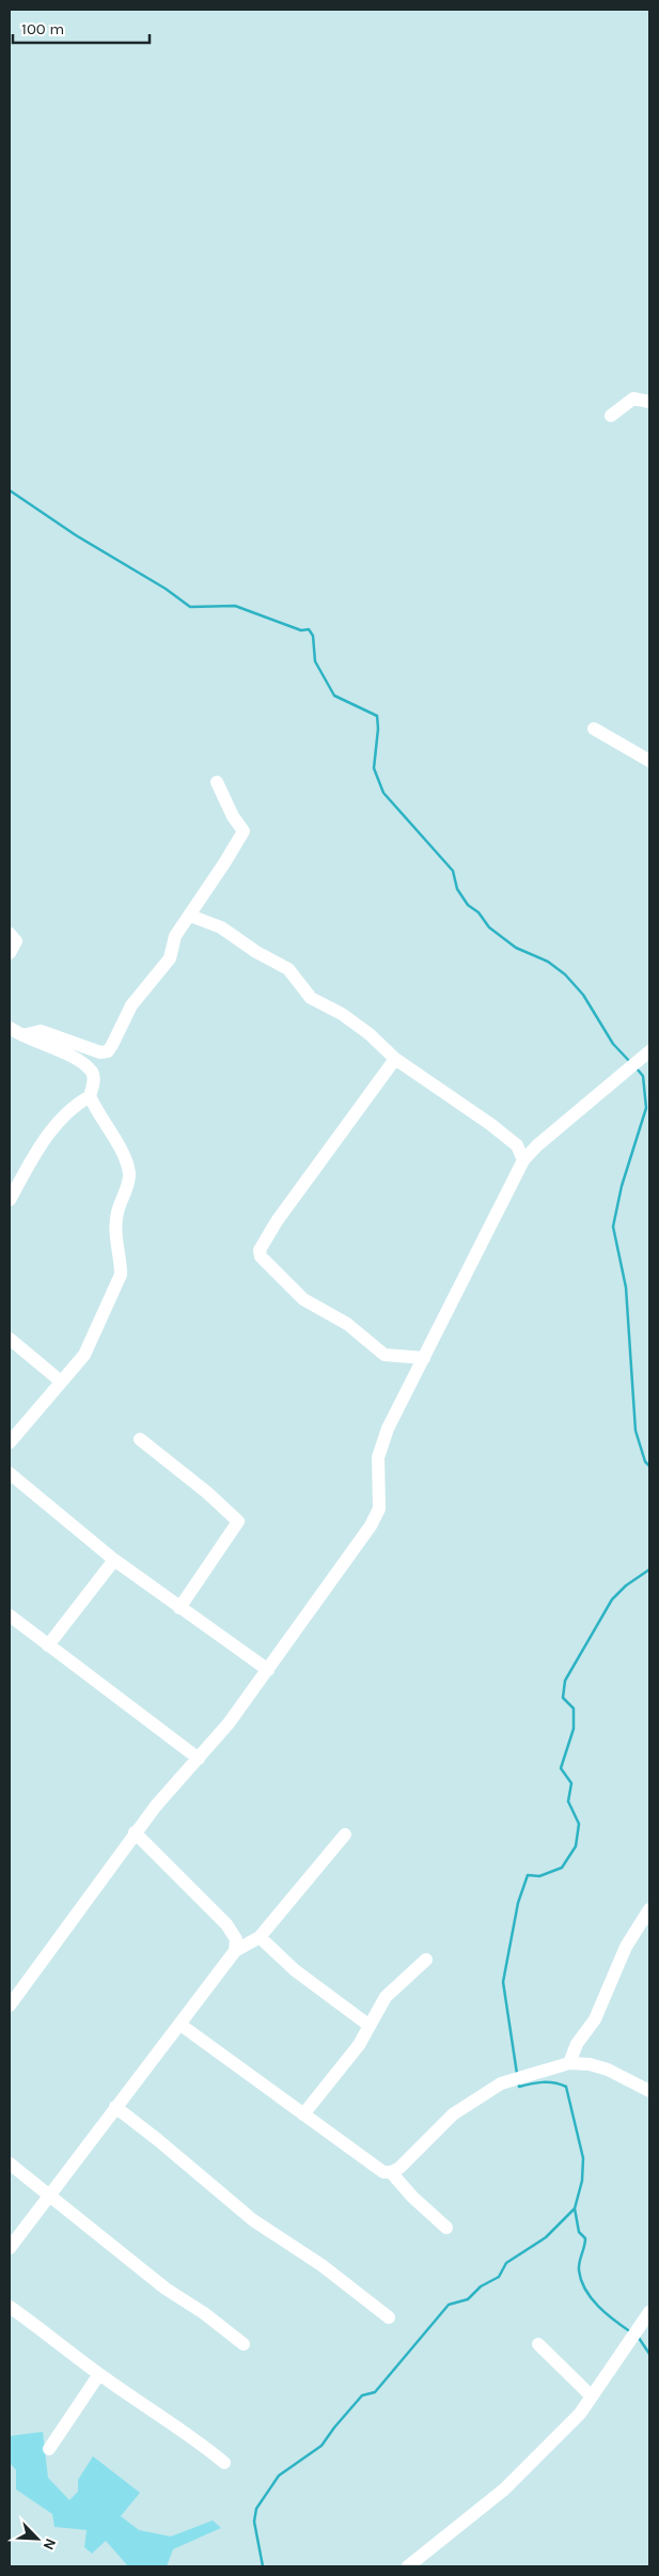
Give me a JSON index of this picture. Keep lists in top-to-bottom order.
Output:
{
  "scale_bar": "100 m",
  "north": "bottom right"
}
